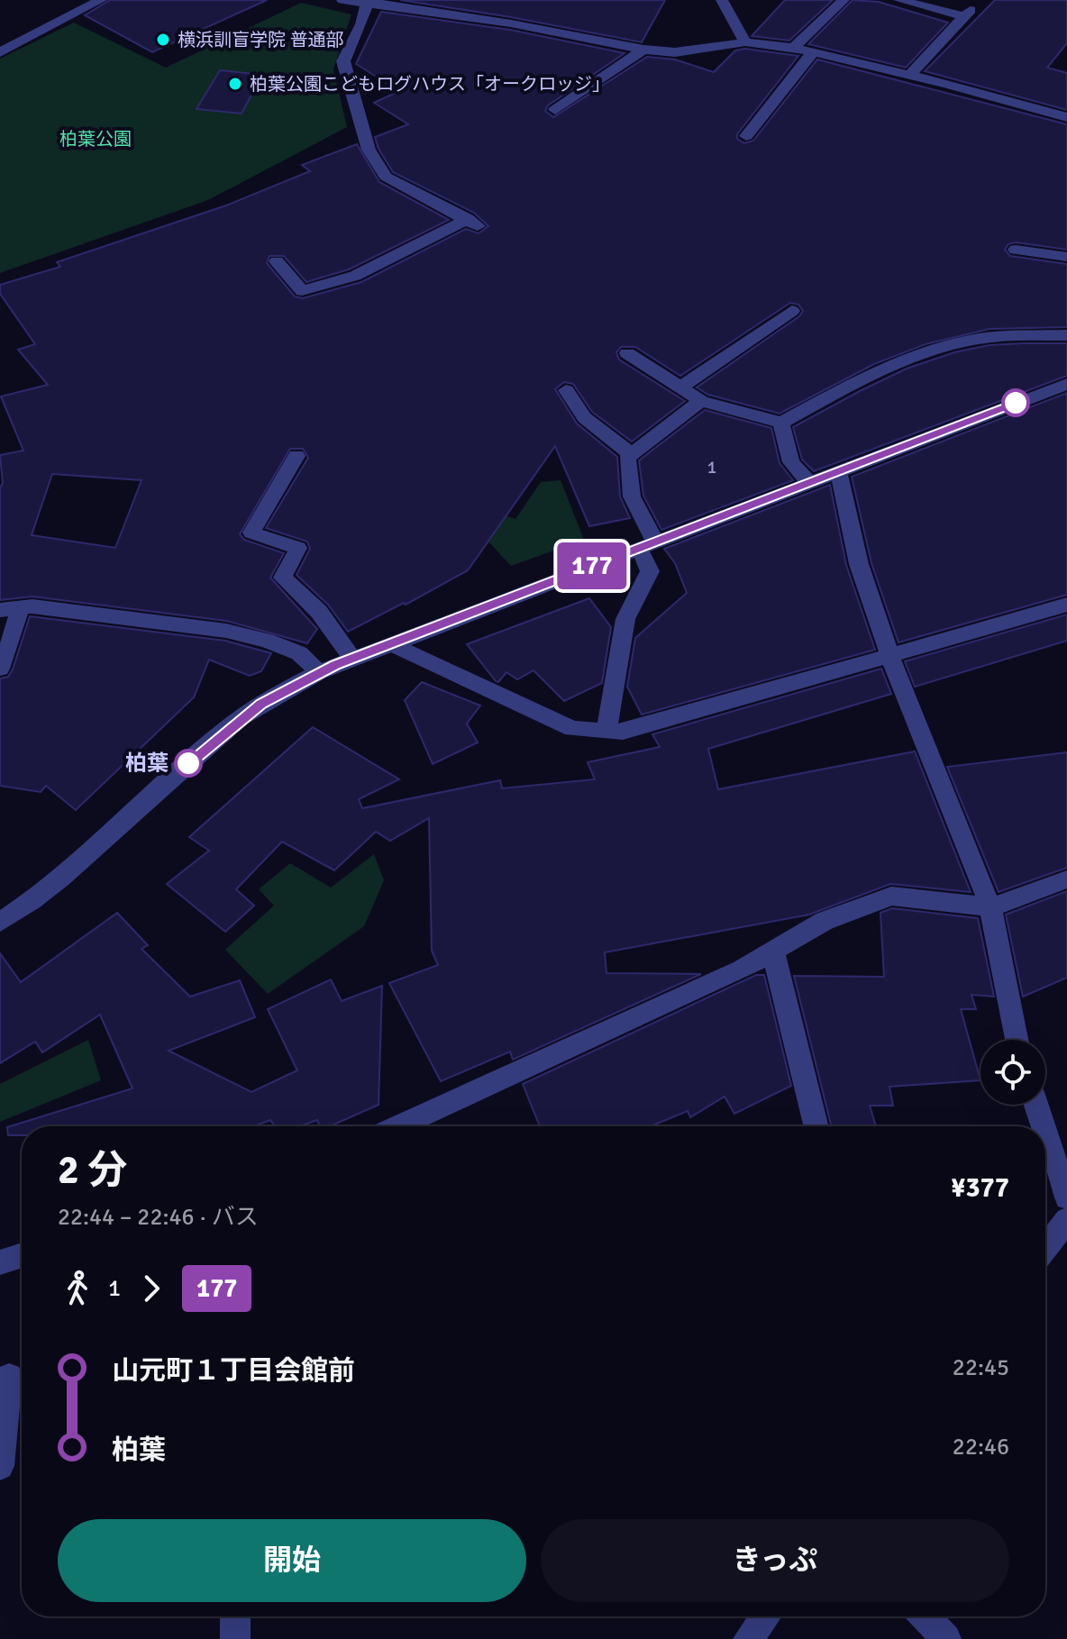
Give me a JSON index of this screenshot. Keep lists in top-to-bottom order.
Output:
{
  "parks": ["柏葉公園"],
  "places": ["横浜訓盲学院 普通部", "柏葉公園こどもログハウス「オークロッジ」", "柏葉"],
  "lines": ["bus line 177"],
  "house_numbers": ["1"],
  "page": {
    "on_map": "177",
    "heading": ["2 分", "22:44 – 22:46 · バス", "¥377"],
    "legs": ["1", "177"],
    "list": [
      {
        "name": "山元町１丁目会館前",
        "value": "22:45"
      },
      {
        "name": "柏葉",
        "value": "22:46"
      }
    ],
    "buttons": ["開始", "きっぷ"]
  }
}
